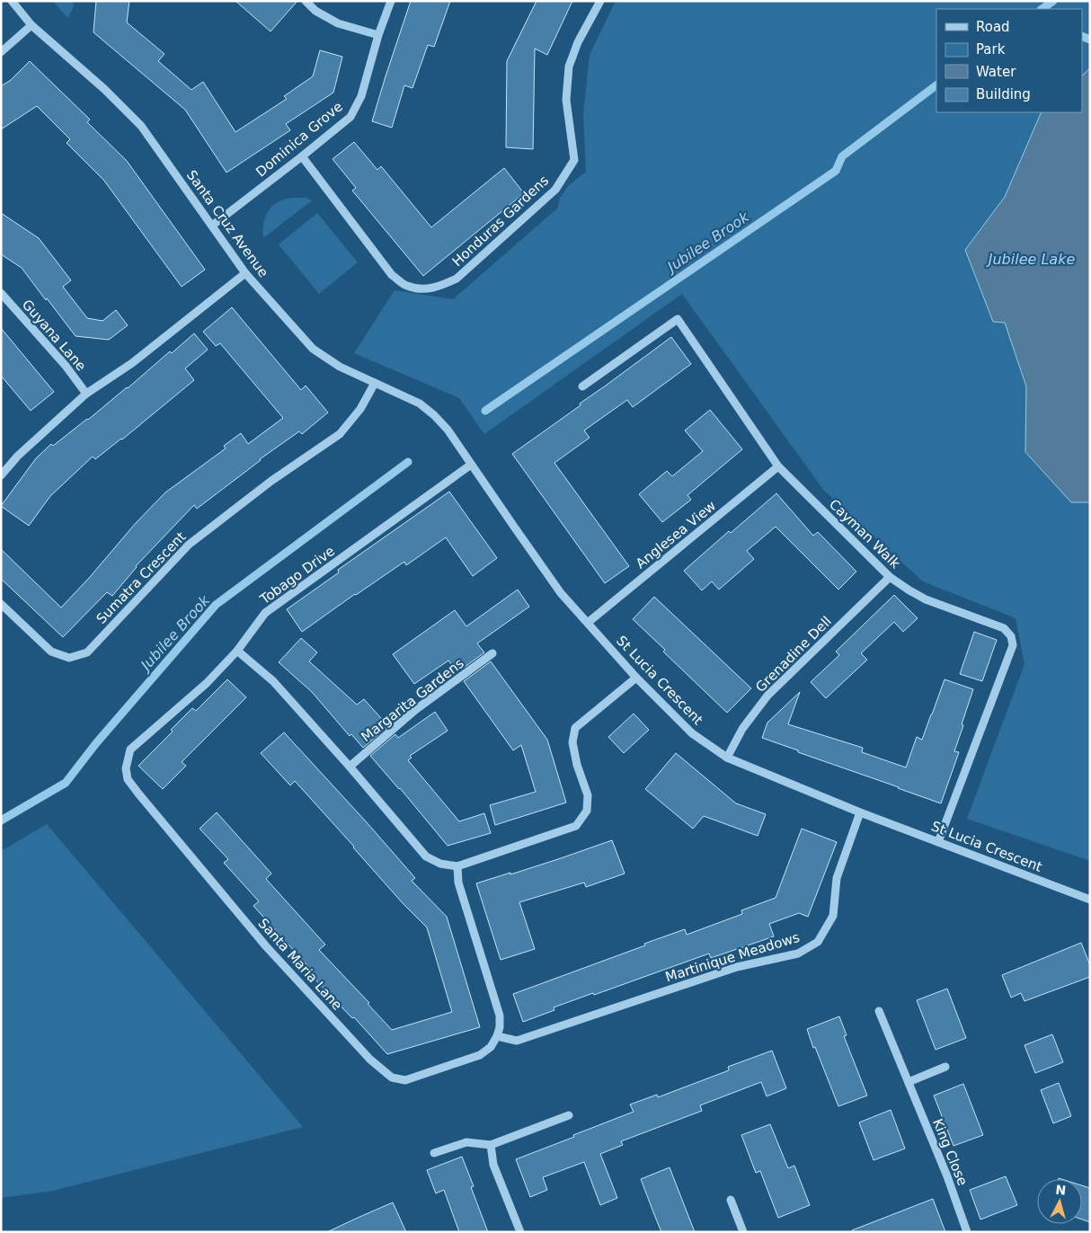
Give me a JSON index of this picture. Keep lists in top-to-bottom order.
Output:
{
  "streets": {
    "street": [
      "Dominica Grove",
      "Honduras Gardens",
      "Santa Cruz Avenue",
      "Guyana Lane",
      "Cayman Walk",
      "Anglesea View",
      "Tobago Drive",
      "Sumatra Crescent",
      "Grenadine Dell",
      "St Lucia Crescent",
      "Margarita Gardens",
      "Martinique Meadows",
      "Santa Maria Lane",
      "King Close"
    ]
  },
  "crossings": [
    ["Dominica Grove", "Honduras Gardens"],
    ["Dominica Grove", "Santa Cruz Avenue"],
    ["Santa Cruz Avenue", "Sumatra Crescent"],
    ["Santa Cruz Avenue", "St Lucia Crescent"],
    ["Cayman Walk", "Anglesea View"],
    ["Cayman Walk", "Grenadine Dell"],
    ["Cayman Walk", "St Lucia Crescent"],
    ["Anglesea View", "St Lucia Crescent"],
    ["Tobago Drive", "St Lucia Crescent"],
    ["Tobago Drive", "Santa Maria Lane"],
    ["Grenadine Dell", "St Lucia Crescent"],
    ["St Lucia Crescent", "Martinique Meadows"],
    ["Martinique Meadows", "Santa Maria Lane"]
  ],
  "water": ["Jubilee Brook", "Jubilee Lake"],
  "legend": [
    "Road",
    "Park",
    "Water",
    "Building"
  ],
  "north": "top"
}
